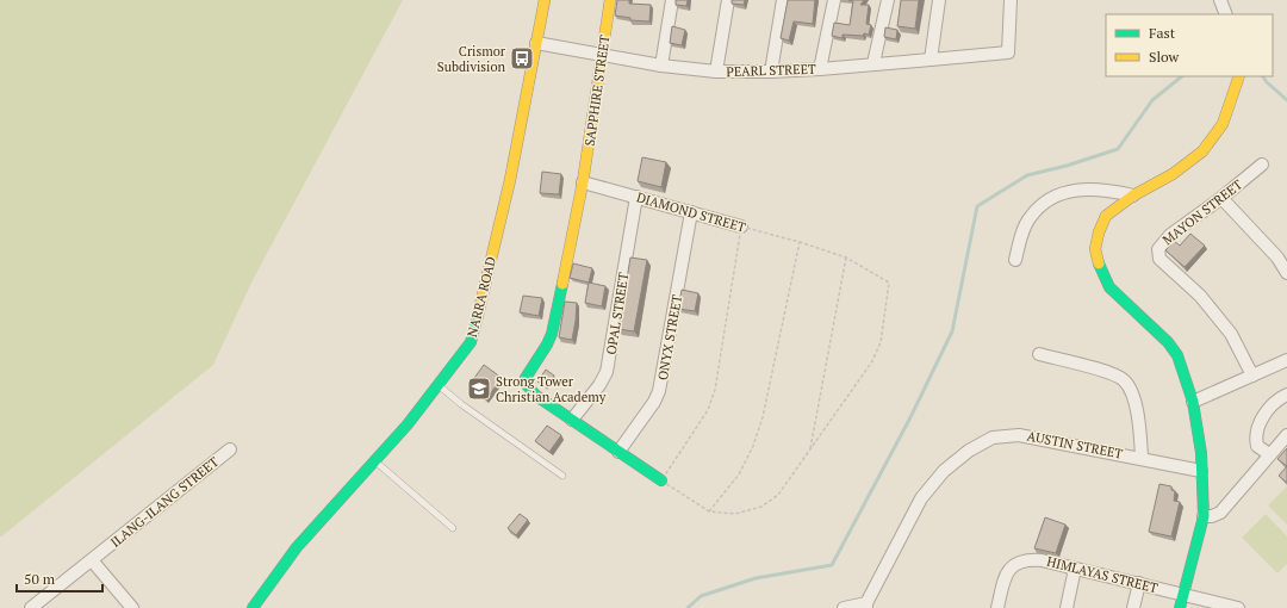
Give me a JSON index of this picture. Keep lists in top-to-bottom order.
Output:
{
  "streets": {
    "street": [
      "PEARL STREET",
      "SAPPHIRE STREET",
      "DIAMOND STREET",
      "MAYON STREET",
      "NARRA ROAD",
      "OPAL STREET",
      "ONYX STREET",
      "AUSTIN STREET",
      "ILANG-ILANG STREET",
      "HIMLAYAS STREET"
    ]
  },
  "crossings": [
    ["PEARL STREET", "SAPPHIRE STREET"],
    ["PEARL STREET", "NARRA ROAD"],
    ["SAPPHIRE STREET", "DIAMOND STREET"],
    ["SAPPHIRE STREET", "OPAL STREET"],
    ["DIAMOND STREET", "OPAL STREET"],
    ["DIAMOND STREET", "ONYX STREET"]
  ],
  "places": {
    "bus stop": ["Crismor Subdivision"],
    "school or university": ["Strong Tower Christian Academy"]
  },
  "legend": ["Fast", "Slow"],
  "scale_bar": "50 m"
}
